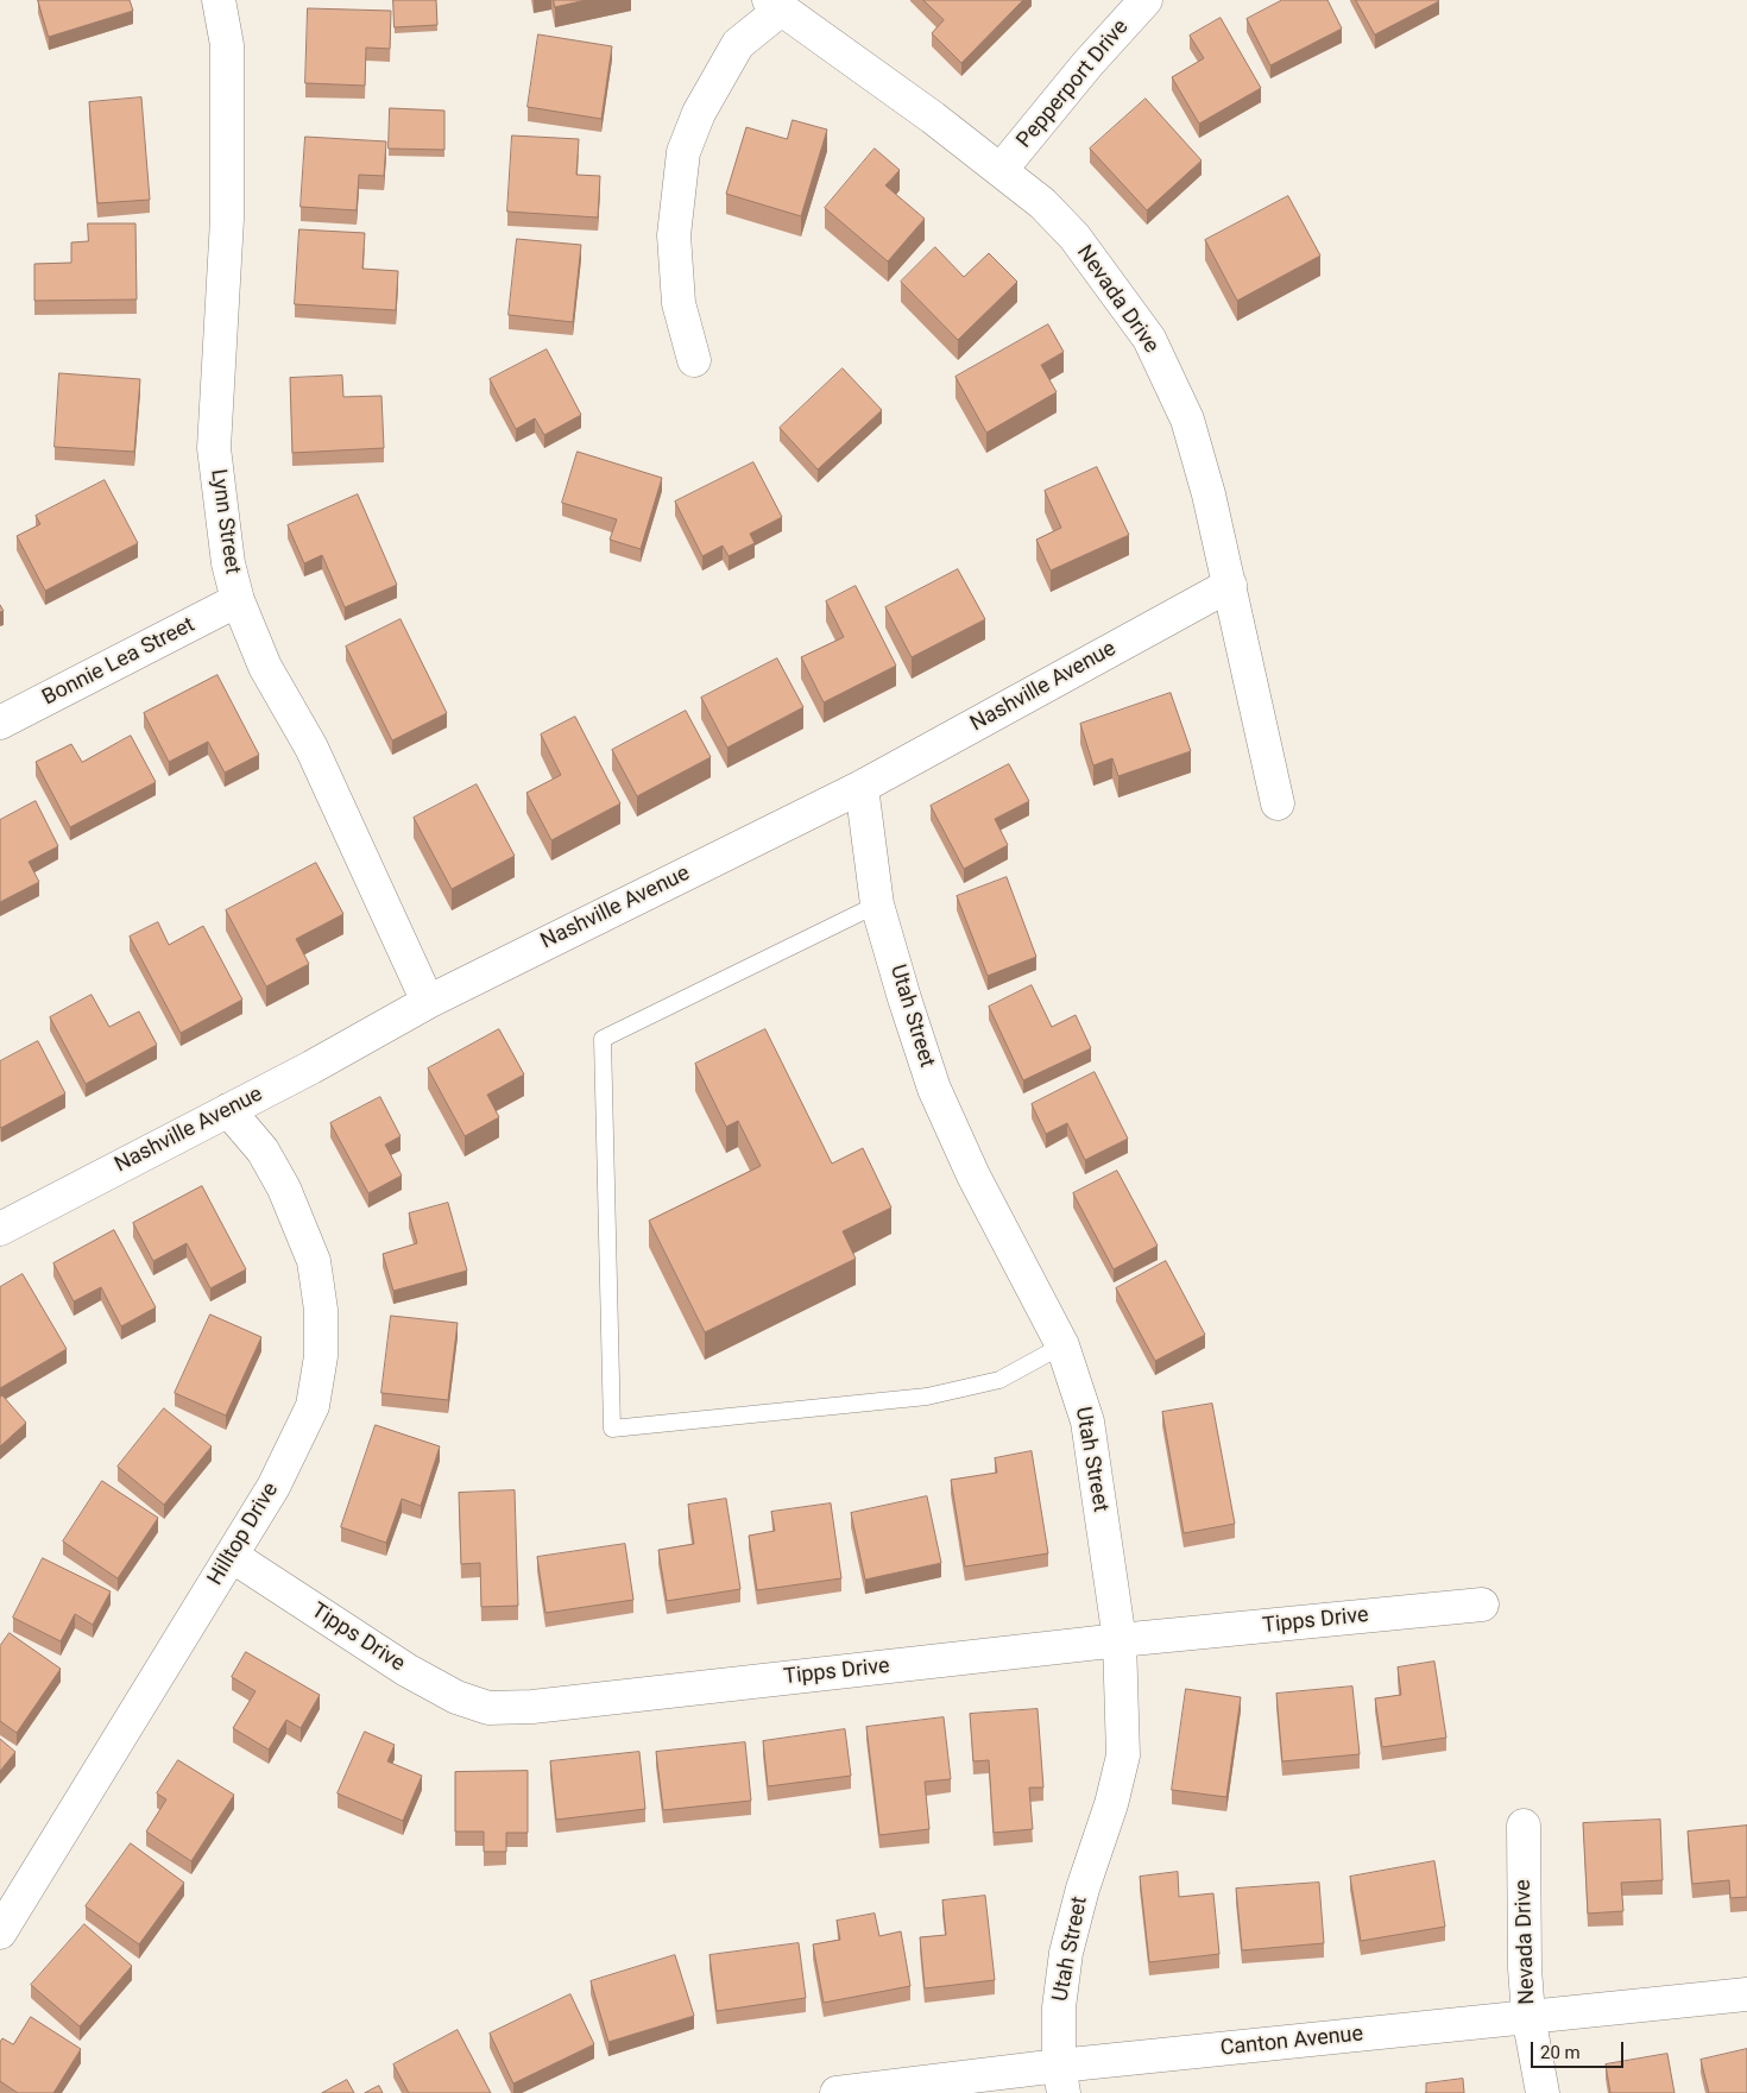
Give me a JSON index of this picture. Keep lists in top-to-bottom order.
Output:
{
  "streets": {
    "street": [
      "Pepperport Drive",
      "Nevada Drive",
      "Lynn Street",
      "Bonnie Lea Street",
      "Nashville Avenue",
      "Utah Street",
      "Hilltop Drive",
      "Tipps Drive",
      "Canton Avenue"
    ]
  },
  "crossings": [
    ["Pepperport Drive", "Nevada Drive"],
    ["Nevada Drive", "Nashville Avenue"],
    ["Nevada Drive", "Canton Avenue"],
    ["Lynn Street", "Bonnie Lea Street"],
    ["Lynn Street", "Nashville Avenue"],
    ["Nashville Avenue", "Utah Street"],
    ["Nashville Avenue", "Hilltop Drive"],
    ["Utah Street", "Tipps Drive"],
    ["Utah Street", "Canton Avenue"],
    ["Hilltop Drive", "Tipps Drive"]
  ],
  "scale_bar": "20 m"
}
